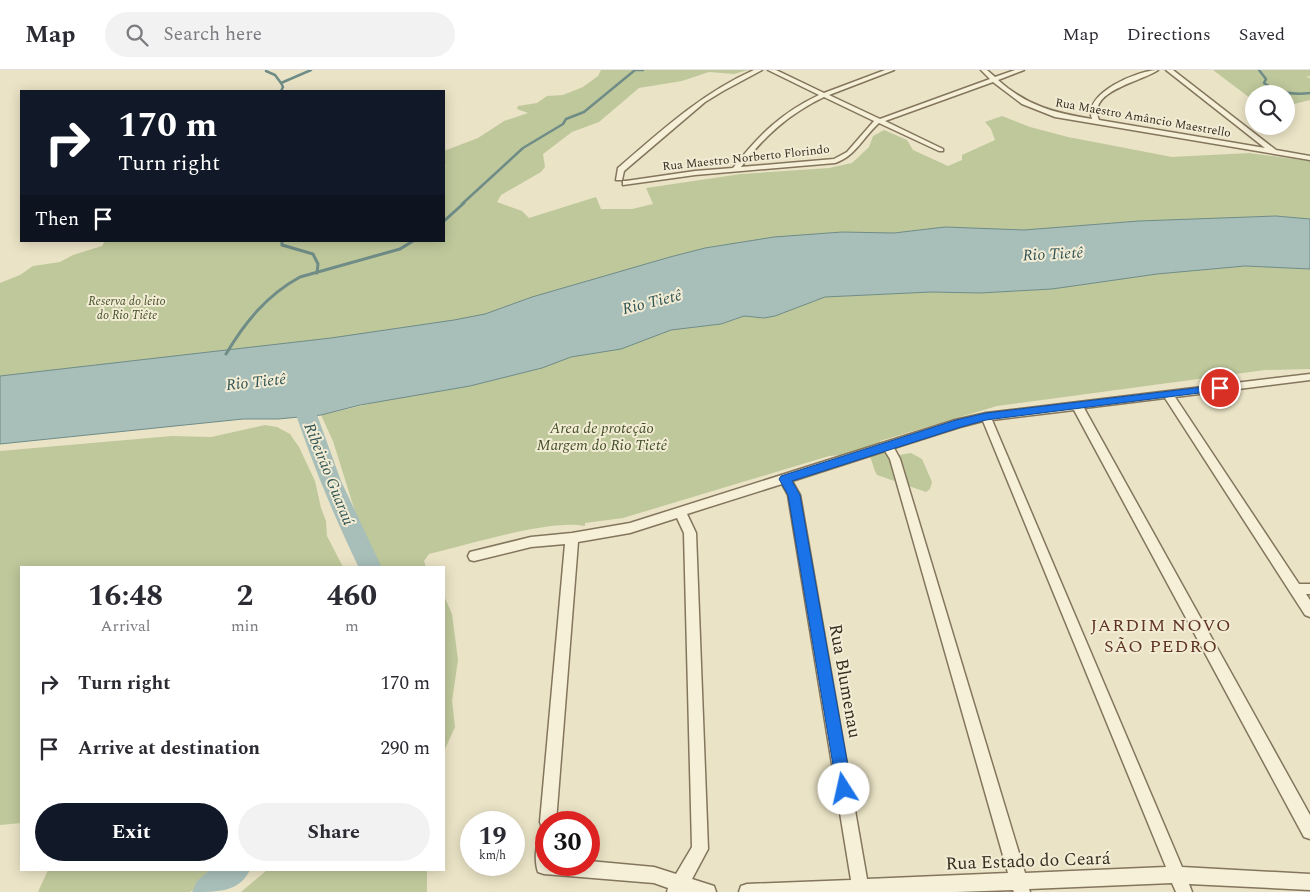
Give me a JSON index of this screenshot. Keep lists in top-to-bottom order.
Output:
{
  "streets": {
    "street": [
      "Rua Maestro Amâncio Maestrello",
      "Rua Maestro Norberto Florindo",
      "Rua Blumenau",
      "Rua Estado do Ceará"
    ]
  },
  "crossings": [
    ["Rua Maestro Amâncio Maestrello", "Rua Maestro Norberto Florindo"],
    ["Rua Blumenau", "Rua Estado do Ceará"]
  ],
  "districts": ["JARDIM NOVO SÃO PEDRO"],
  "water": ["Rio Tietê", "Ribeirão Guaraú"],
  "parks": ["Reserva do leito do Rio Tiête", "Area de proteção Margem do Rio Tietê"],
  "page": {
    "header": "Map",
    "search": "Search here",
    "nav": ["Map", "Directions", "Saved"],
    "turn": ["170 m", "Turn right"],
    "then": "Then",
    "eta": [
      "16:48",
      "Arrival",
      "2",
      "min",
      "460",
      "m"
    ],
    "list": [
      {
        "name": "Turn right",
        "value": "170 m"
      },
      {
        "name": "Arrive at destination",
        "value": "290 m"
      }
    ],
    "buttons": ["Exit", "Share"],
    "speed": "19 km/h",
    "limit": "30"
  }
}
